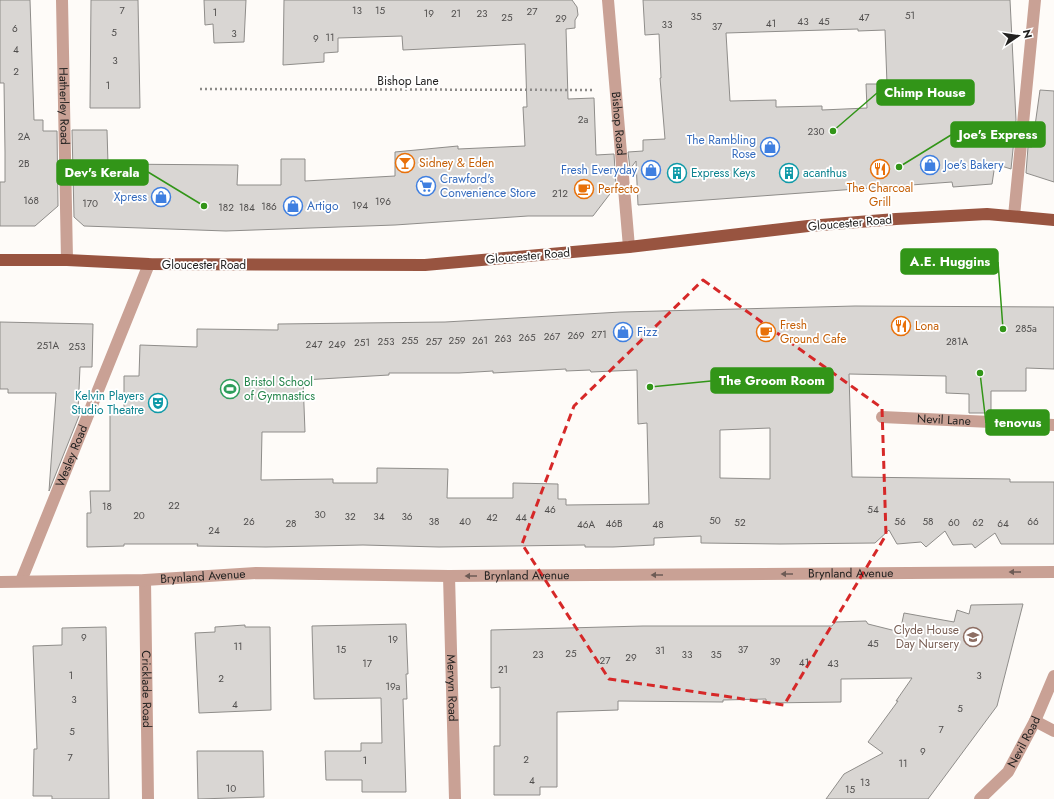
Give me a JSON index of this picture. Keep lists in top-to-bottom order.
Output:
{
  "streets": {
    "main road": ["Gloucester Road"],
    "street": [
      "Hatherley Road",
      "Bishop Road",
      "Nevil Lane",
      "Wesley Road",
      "Brynland Avenue",
      "Mervyn Road",
      "Cricklade Road",
      "Nevil Road"
    ],
    "path": ["Bishop Lane"]
  },
  "crossings": [
    ["Bishop Lane", "Bishop Road"],
    ["Hatherley Road", "Gloucester Road"],
    ["Bishop Road", "Gloucester Road"],
    ["Gloucester Road", "Wesley Road"],
    ["Wesley Road", "Brynland Avenue"],
    ["Brynland Avenue", "Mervyn Road"],
    ["Brynland Avenue", "Cricklade Road"]
  ],
  "one_way": ["Brynland Avenue"],
  "places": {
    "other": [
      "Chimp House",
      "Joe's Express",
      "Dev's Kerala",
      "A.E. Huggins",
      "tenovus",
      "The Groom Room"
    ],
    "shop": [
      "The Rambling Rose",
      "Joe's Bakery",
      "Fresh Everyday",
      "Xpress",
      "Artigo",
      "Fizz"
    ],
    "bar": ["Sidney & Eden"],
    "restaurant": ["The Charcoal Grill", "Lona"],
    "building": ["Express Keys", "acanthus"],
    "supermarket": ["Crawford's Convenience Store"],
    "cafe": ["Perfecto", "Fresh Ground Cafe"],
    "sports": ["Bristol School of Gymnastics"],
    "theatre": ["Kelvin Players Studio Theatre"],
    "school or university": ["Clyde House Day Nursery"]
  },
  "house_numbers": [
    "7",
    "13",
    "15",
    "27",
    "1",
    "19",
    "21",
    "23",
    "51",
    "35",
    "25",
    "47",
    "29",
    "43",
    "45",
    "41",
    "33",
    "37",
    "6",
    "5",
    "3",
    "11",
    "9",
    "4",
    "3",
    "2",
    "1",
    "2a",
    "230",
    "2A",
    "2B",
    "212",
    "168",
    "196",
    "170",
    "194",
    "186",
    "182",
    "184",
    "285a",
    "271",
    "269",
    "267",
    "265",
    "263",
    "255",
    "259",
    "261",
    "253",
    "257",
    "281A",
    "251",
    "247",
    "249",
    "251A",
    "253",
    "22",
    "18",
    "46",
    "54",
    "30",
    "20",
    "32",
    "34",
    "36",
    "42",
    "44",
    "50",
    "26",
    "38",
    "40",
    "56",
    "58",
    "66",
    "52",
    "60",
    "62",
    "28",
    "46B",
    "64",
    "46A",
    "48",
    "24",
    "9",
    "19",
    "45",
    "11",
    "15",
    "37",
    "31",
    "25",
    "23",
    "33",
    "35",
    "29",
    "27",
    "39",
    "41",
    "17",
    "43",
    "21",
    "1",
    "3",
    "2",
    "19a",
    "3",
    "4",
    "5",
    "7",
    "5",
    "9",
    "7",
    "2",
    "1",
    "11",
    "4",
    "13",
    "10",
    "15"
  ],
  "north": "right"
}
